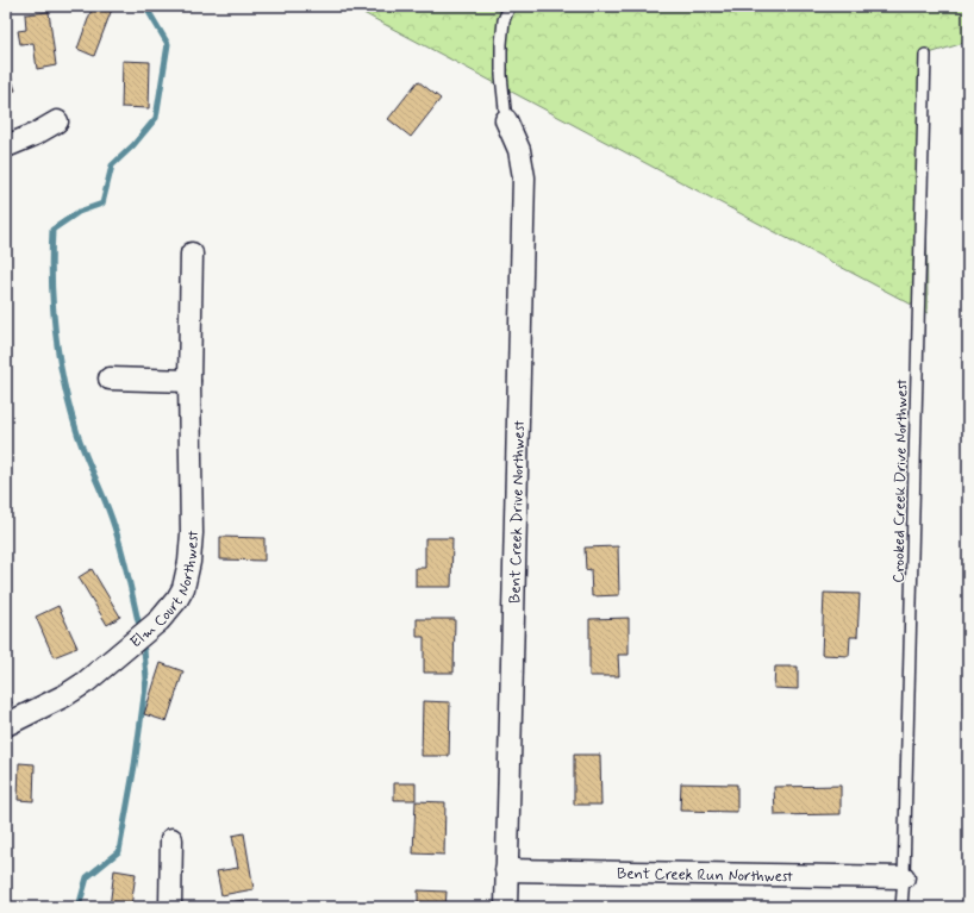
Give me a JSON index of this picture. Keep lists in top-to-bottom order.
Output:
{
  "streets": {
    "street": ["Bent Creek Drive Northwest", "Elm Court Northwest", "Bent Creek Run Northwest"],
    "lane": ["Crooked Creek Drive Northwest"]
  },
  "crossings": [
    ["Crooked Creek Drive Northwest", "Bent Creek Run Northwest"],
    ["Bent Creek Drive Northwest", "Bent Creek Run Northwest"]
  ]
}
